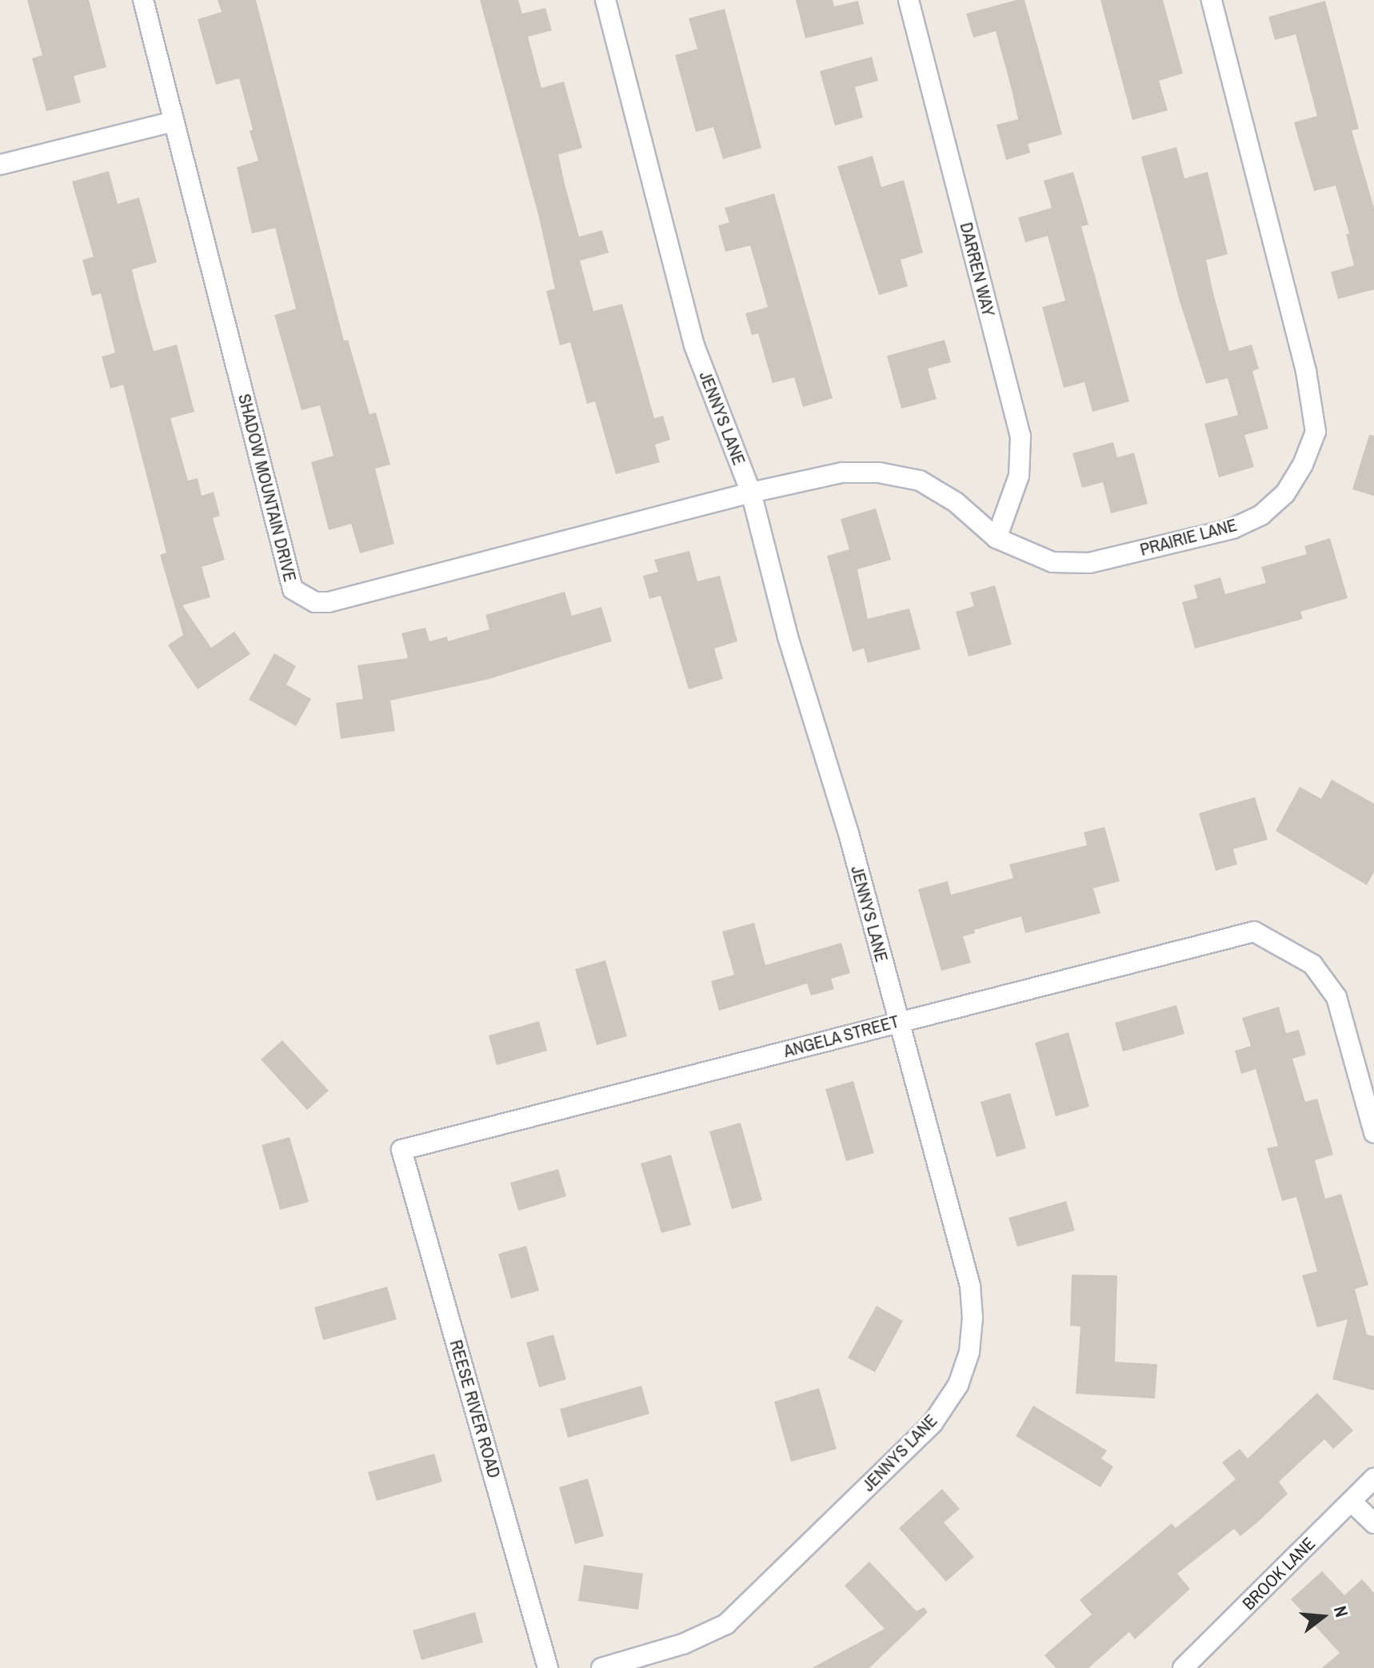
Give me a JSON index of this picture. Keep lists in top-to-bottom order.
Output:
{
  "streets": {
    "street": [
      "DARREN WAY",
      "JENNYS LANE",
      "SHADOW MOUNTAIN DRIVE",
      "PRAIRIE LANE",
      "ANGELA STREET",
      "REESE RIVER ROAD",
      "BROOK LANE"
    ]
  },
  "crossings": [
    ["DARREN WAY", "PRAIRIE LANE"],
    ["JENNYS LANE", "SHADOW MOUNTAIN DRIVE"],
    ["JENNYS LANE", "PRAIRIE LANE"],
    ["JENNYS LANE", "ANGELA STREET"],
    ["SHADOW MOUNTAIN DRIVE", "PRAIRIE LANE"],
    ["ANGELA STREET", "REESE RIVER ROAD"]
  ],
  "north": "right"
}
